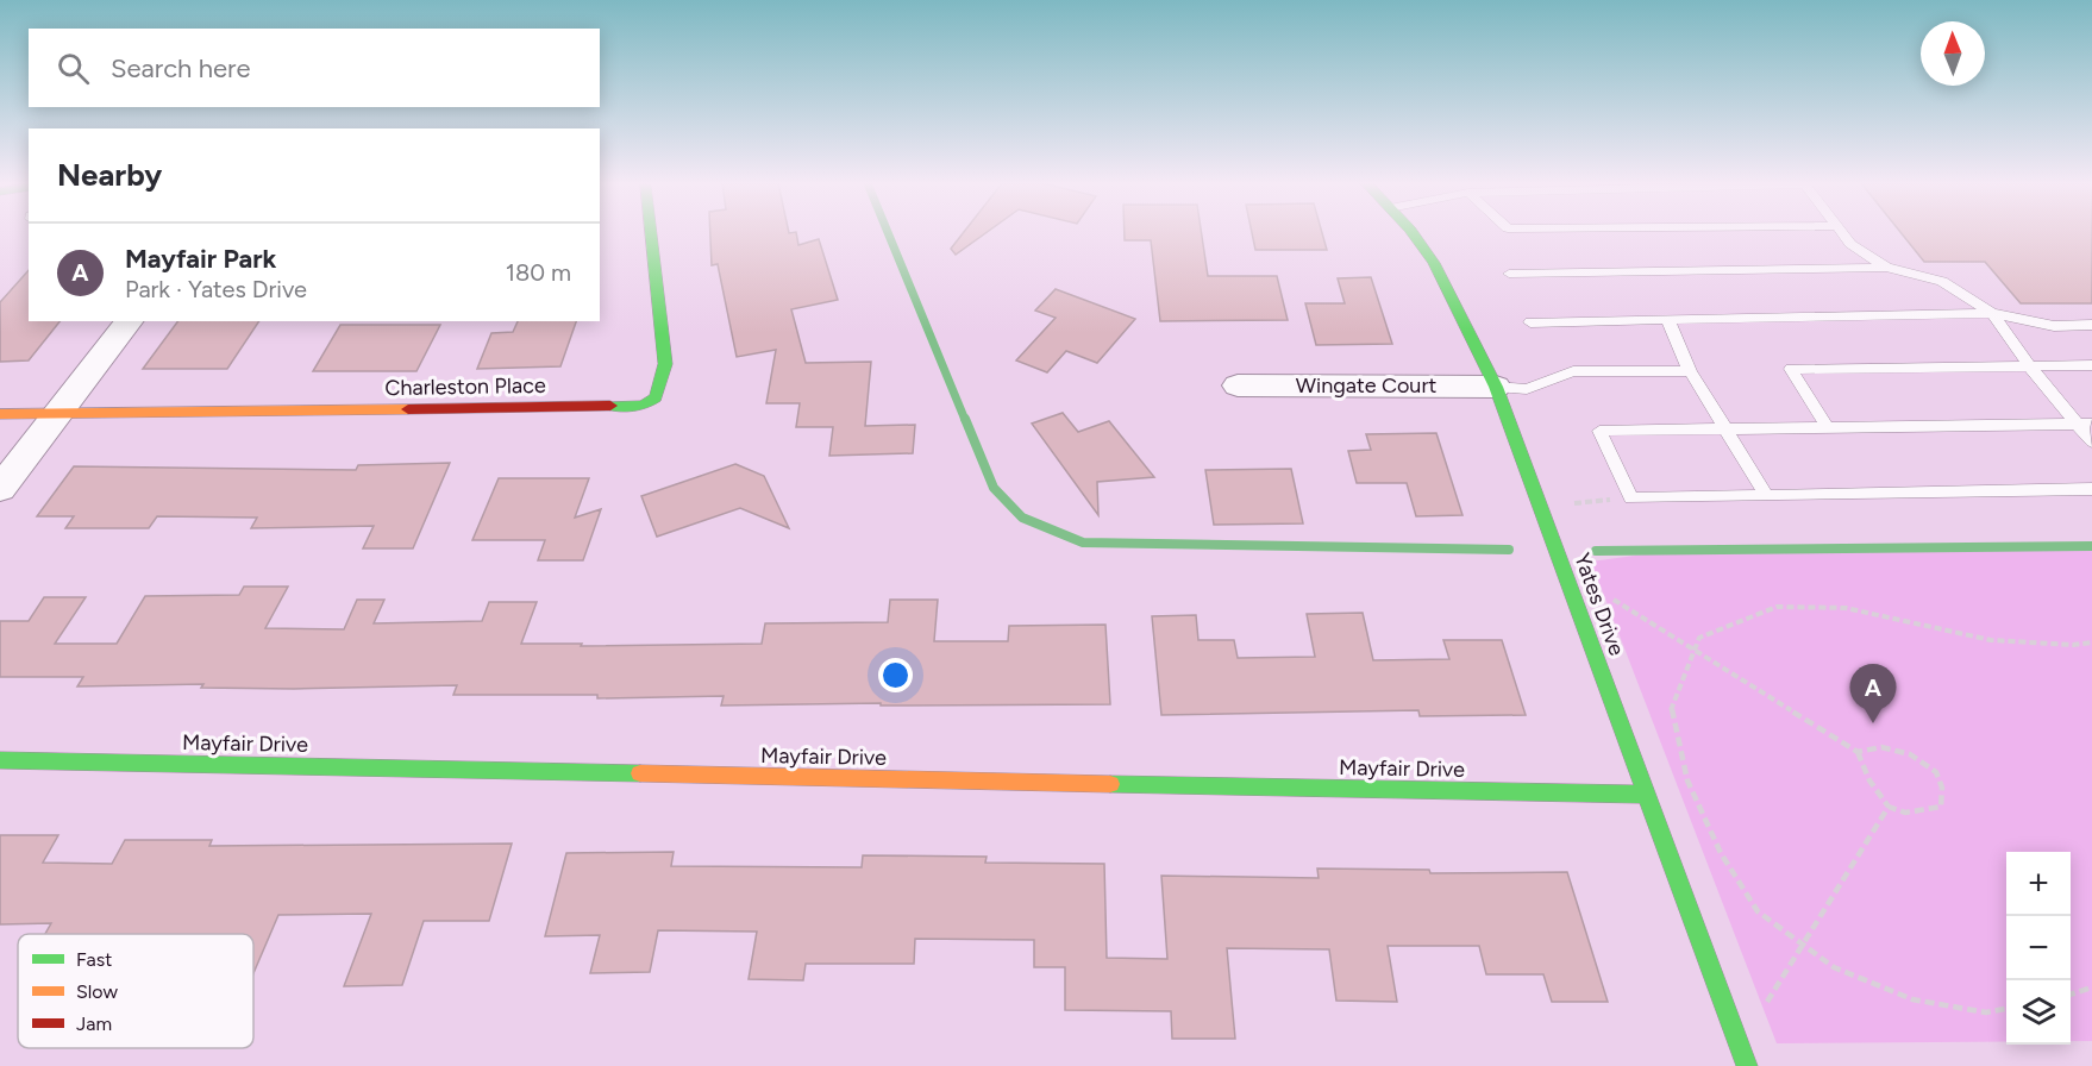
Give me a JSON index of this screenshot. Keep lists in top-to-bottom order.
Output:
{
  "streets": {
    "street": [
      "Wingate Court",
      "Charleston Place",
      "Yates Drive",
      "Mayfair Drive"
    ]
  },
  "crossings": [
    ["Wingate Court", "Yates Drive"],
    ["Yates Drive", "Mayfair Drive"]
  ],
  "legend": ["Fast", "Slow", "Jam"],
  "north": "top",
  "page": {
    "search": "Search here",
    "heading": "Nearby",
    "list": [
      {
        "mark": "A",
        "name": "Mayfair Park",
        "note": "Park · Yates Drive",
        "value": "180 m"
      }
    ],
    "pins": "A",
    "map_buttons": ["+", "−"]
  }
}
